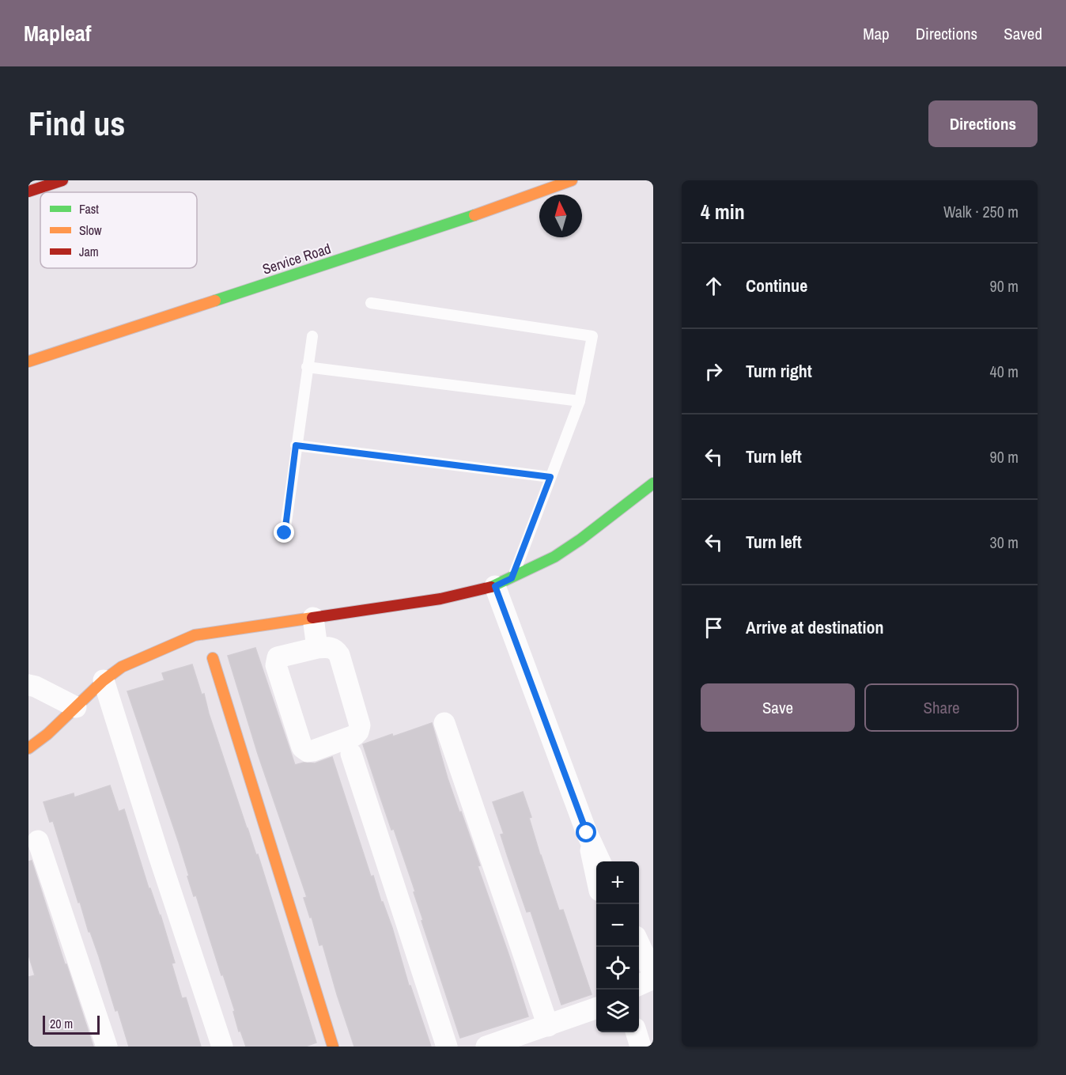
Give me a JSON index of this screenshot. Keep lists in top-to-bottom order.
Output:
{
  "streets": {
    "main road": ["Service Road"]
  },
  "legend": ["Fast", "Slow", "Jam"],
  "scale_bar": "20 m",
  "north": "top",
  "page": {
    "header": "Mapleaf",
    "nav": ["Map", "Directions", "Saved"],
    "buttons": [
      "Directions",
      ["Save", "Share"]
    ],
    "title": "Find us",
    "heading": ["4 min", "Walk · 250 m"],
    "list": [
      ["Continue", "90 m"],
      ["Turn right", "40 m"],
      ["Turn left", "90 m"],
      ["Turn left", "30 m"],
      "Arrive at destination"
    ],
    "map_buttons": ["+", "−"],
    "scale": "20 m"
  }
}
